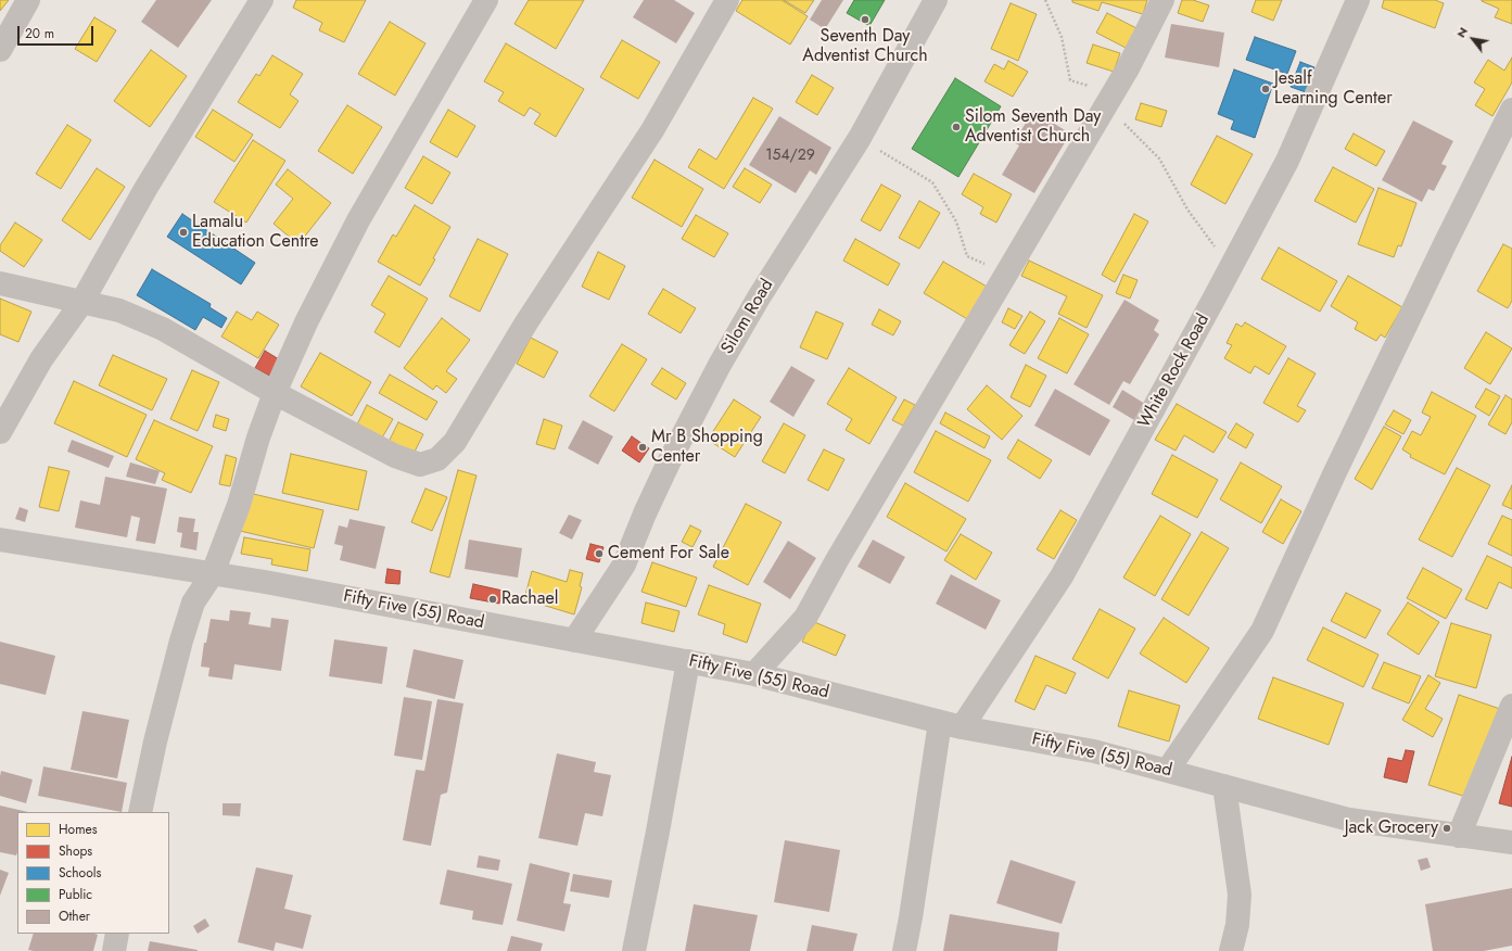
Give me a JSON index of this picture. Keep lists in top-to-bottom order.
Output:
{
  "streets": {
    "street": ["Silom Road", "White Rock Road", "Fifty Five (55) Road"]
  },
  "crossings": [
    ["Silom Road", "Fifty Five (55) Road"],
    ["White Rock Road", "Fifty Five (55) Road"]
  ],
  "places": [
    "Seventh Day Adventist Church",
    "Jesalf Learning Center",
    "Silom Seventh Day Adventist Church",
    "Lamalu Education Centre",
    "Mr B Shopping Center",
    "Cement For Sale",
    "Rachael",
    "Jack Grocery"
  ],
  "house_numbers": ["154/29"],
  "legend": [
    "Homes",
    "Shops",
    "Schools",
    "Public",
    "Other"
  ],
  "scale_bar": "20 m",
  "north": "top left"
}
